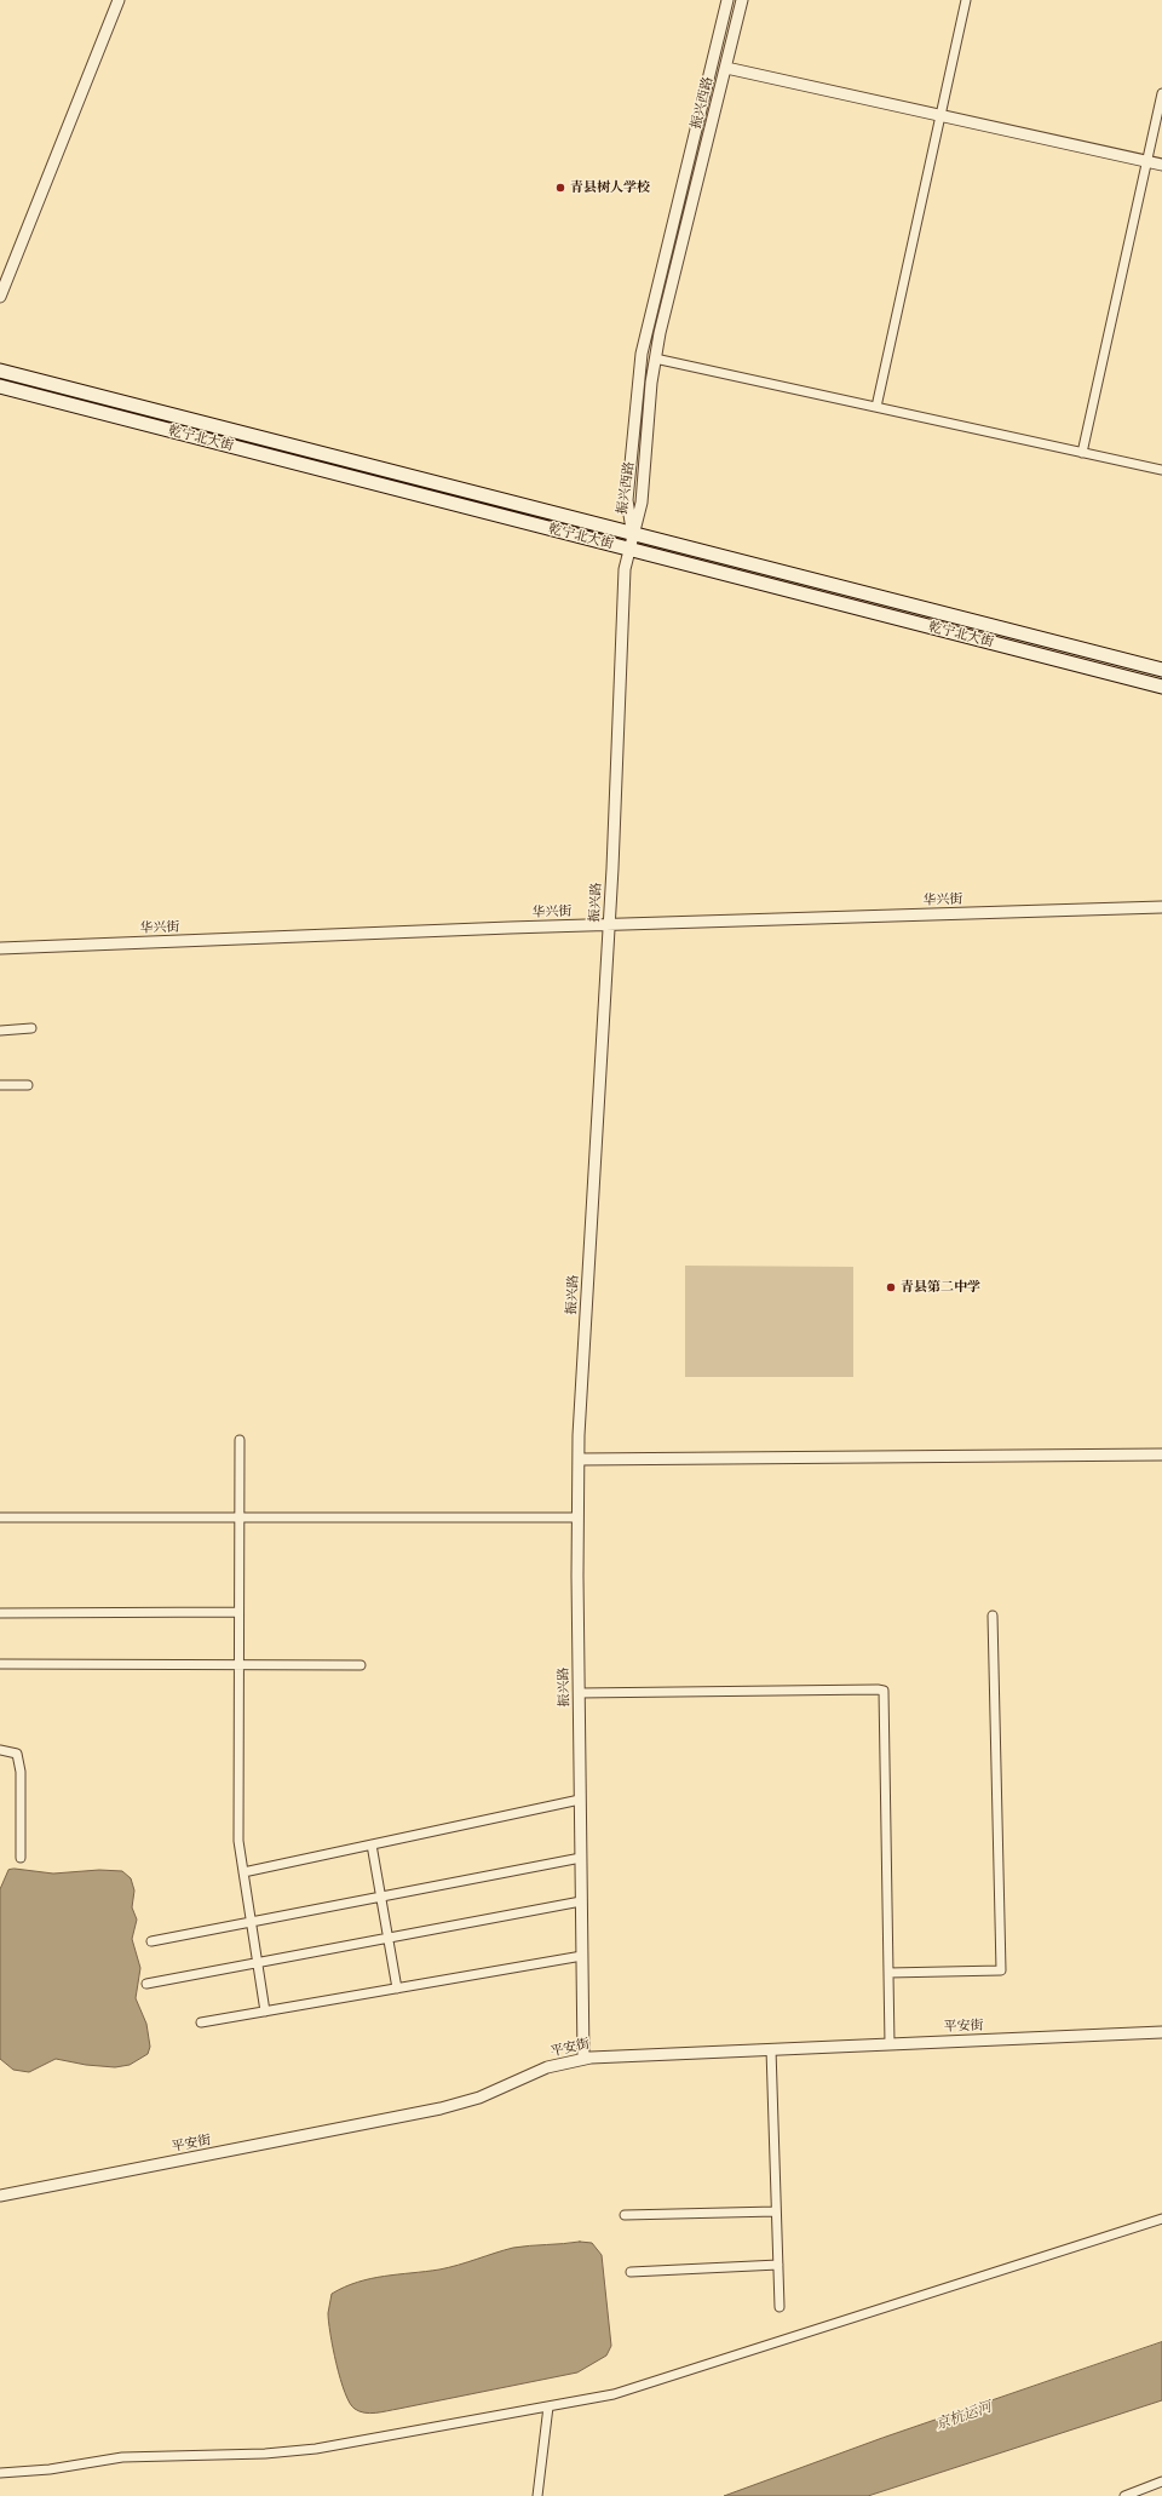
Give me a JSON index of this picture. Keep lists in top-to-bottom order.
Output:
{
  "streets": {
    "main road": ["乾宁北大街"],
    "street": [
      "振兴西路",
      "华兴街",
      "振兴路",
      "平安街"
    ]
  },
  "crossings": [
    ["振兴西路", "乾宁北大街"],
    ["振兴西路", "振兴路"],
    ["乾宁北大街", "振兴路"],
    ["华兴街", "振兴路"],
    ["振兴路", "平安街"]
  ],
  "water": ["京杭运河"],
  "places": ["青县树人学校", "青县第二中学"]
}
